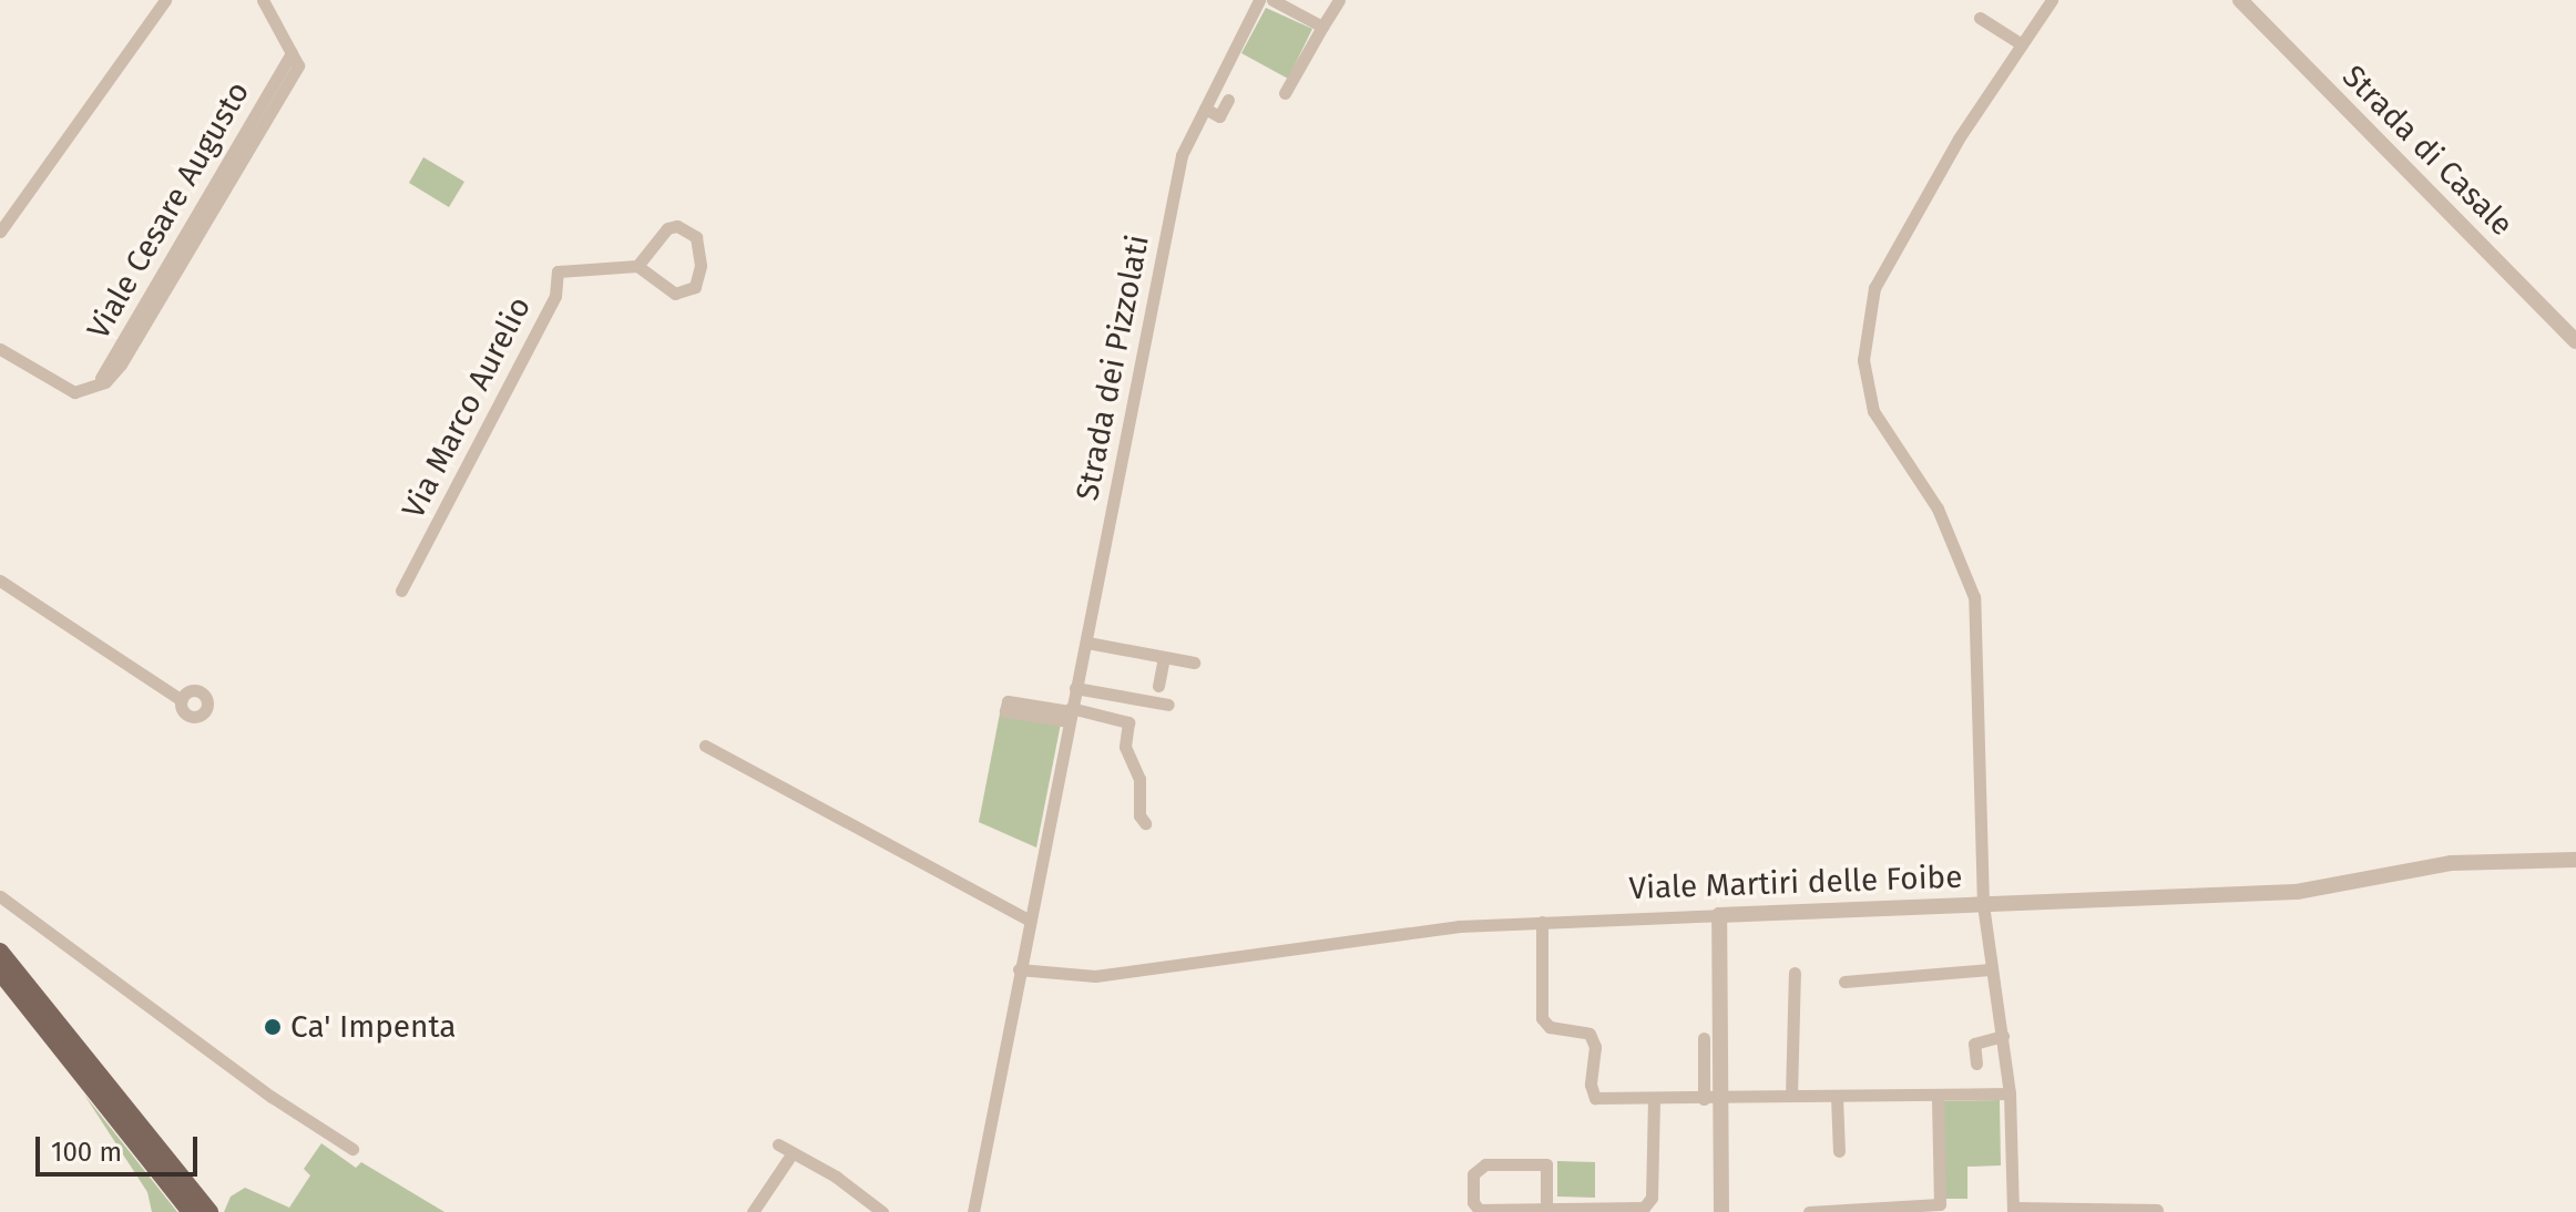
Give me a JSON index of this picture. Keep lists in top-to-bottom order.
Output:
{
  "streets": {
    "street": [
      "Strada di Casale",
      "Viale Cesare Augusto",
      "Strada dei Pizzolati",
      "Via Marco Aurelio",
      "Viale Martiri delle Foibe"
    ]
  },
  "crossings": [
    ["Strada dei Pizzolati", "Viale Martiri delle Foibe"]
  ],
  "places": ["Ca' Impenta"],
  "scale_bar": "100 m"
}
